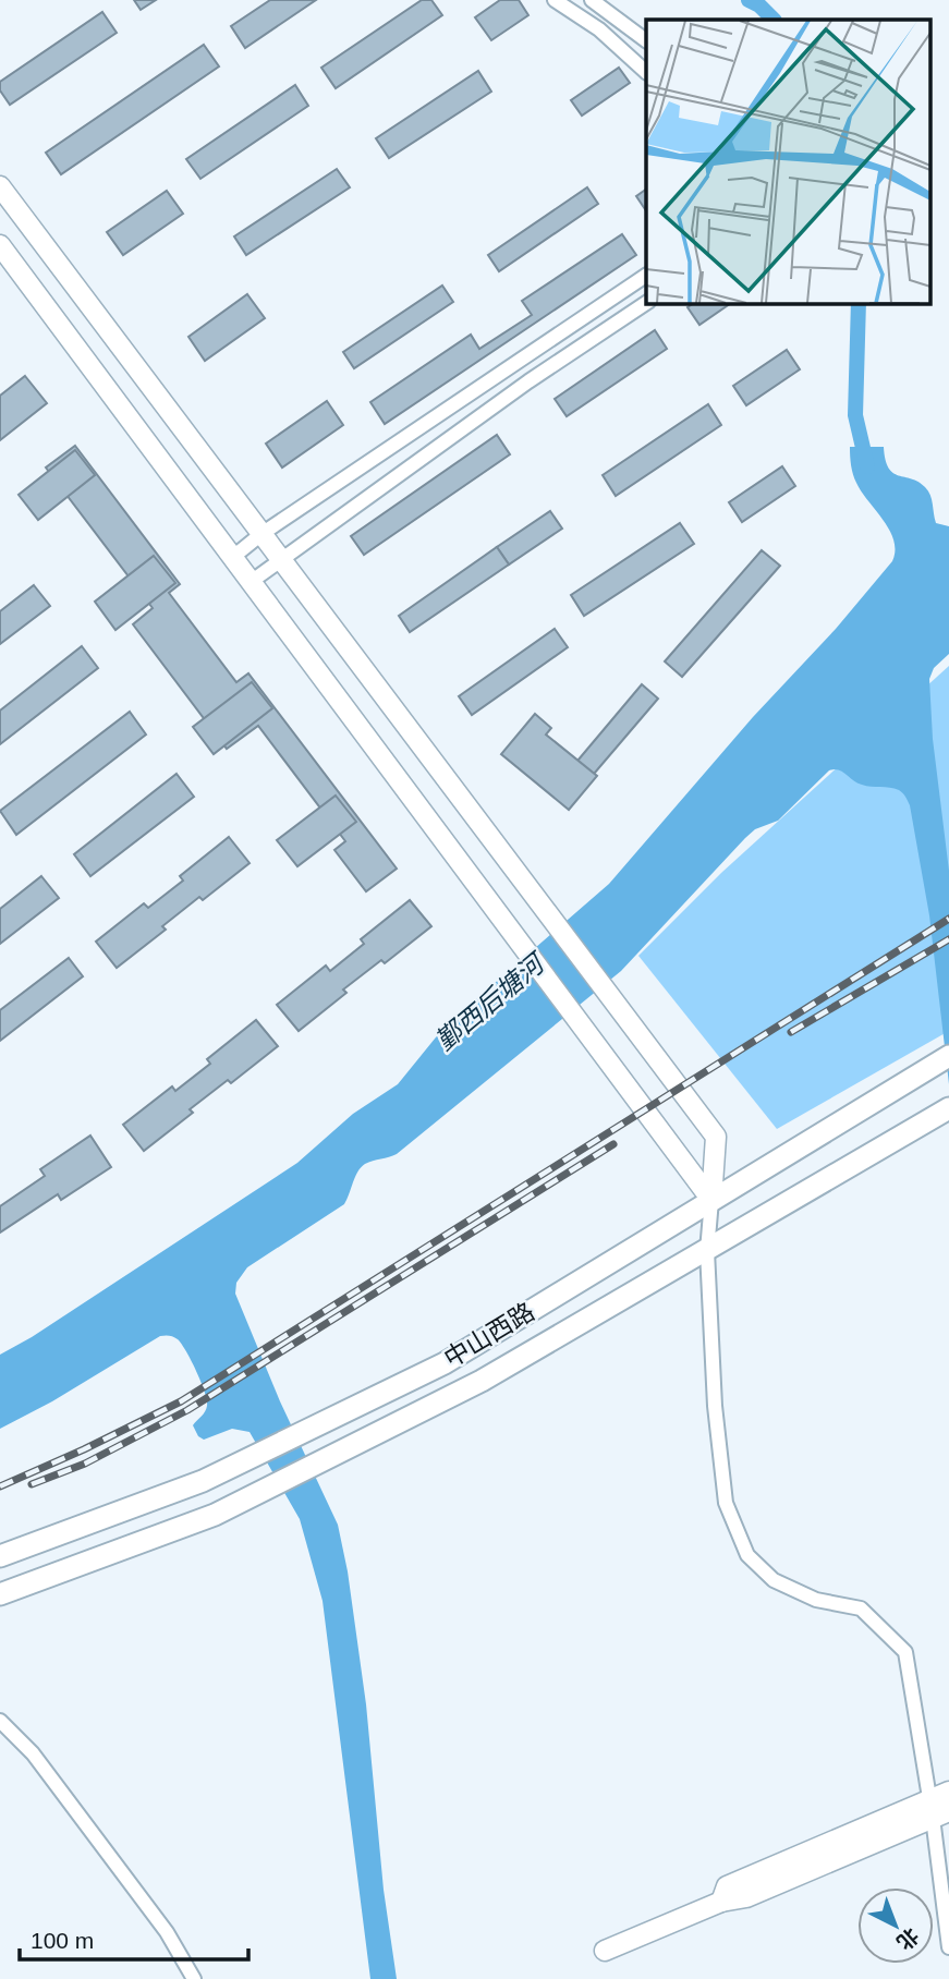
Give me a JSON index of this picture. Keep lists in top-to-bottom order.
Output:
{
  "streets": {
    "main road": ["中山西路"]
  },
  "water": ["鄞西后塘河"],
  "scale_bar": "100 m",
  "north": "bottom right"
}
